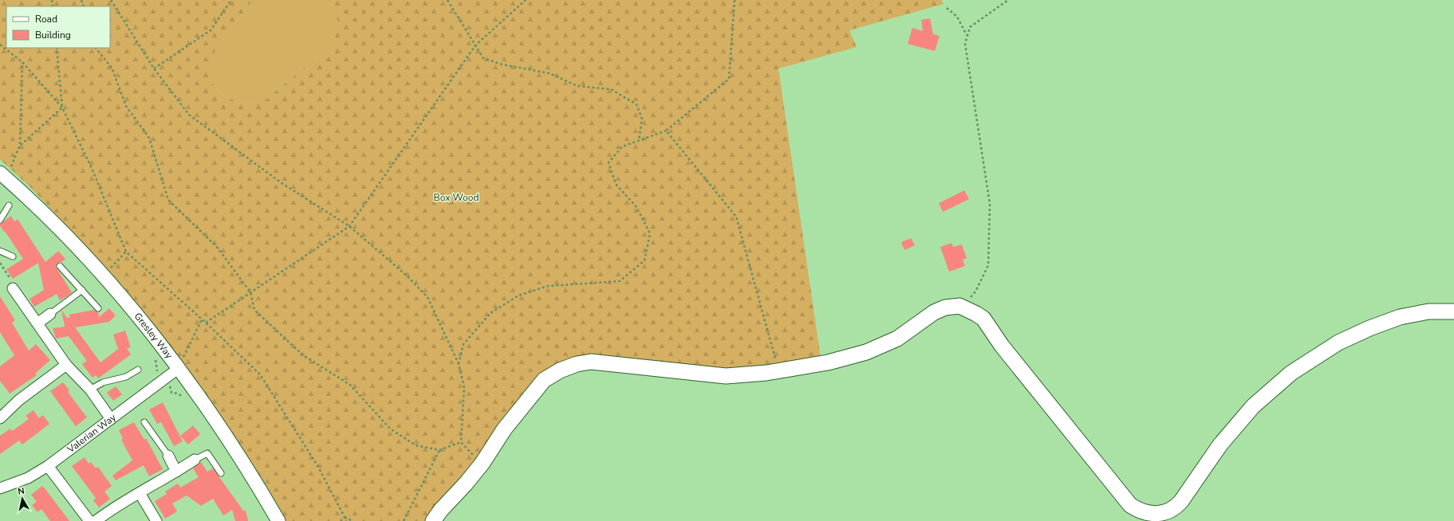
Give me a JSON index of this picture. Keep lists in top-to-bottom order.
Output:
{
  "streets": {
    "street": ["Gresley Way", "Valerian Way"]
  },
  "crossings": [
    ["Gresley Way", "Valerian Way"]
  ],
  "parks": ["Box Wood"],
  "legend": ["Road", "Building"],
  "north": "top"
}
